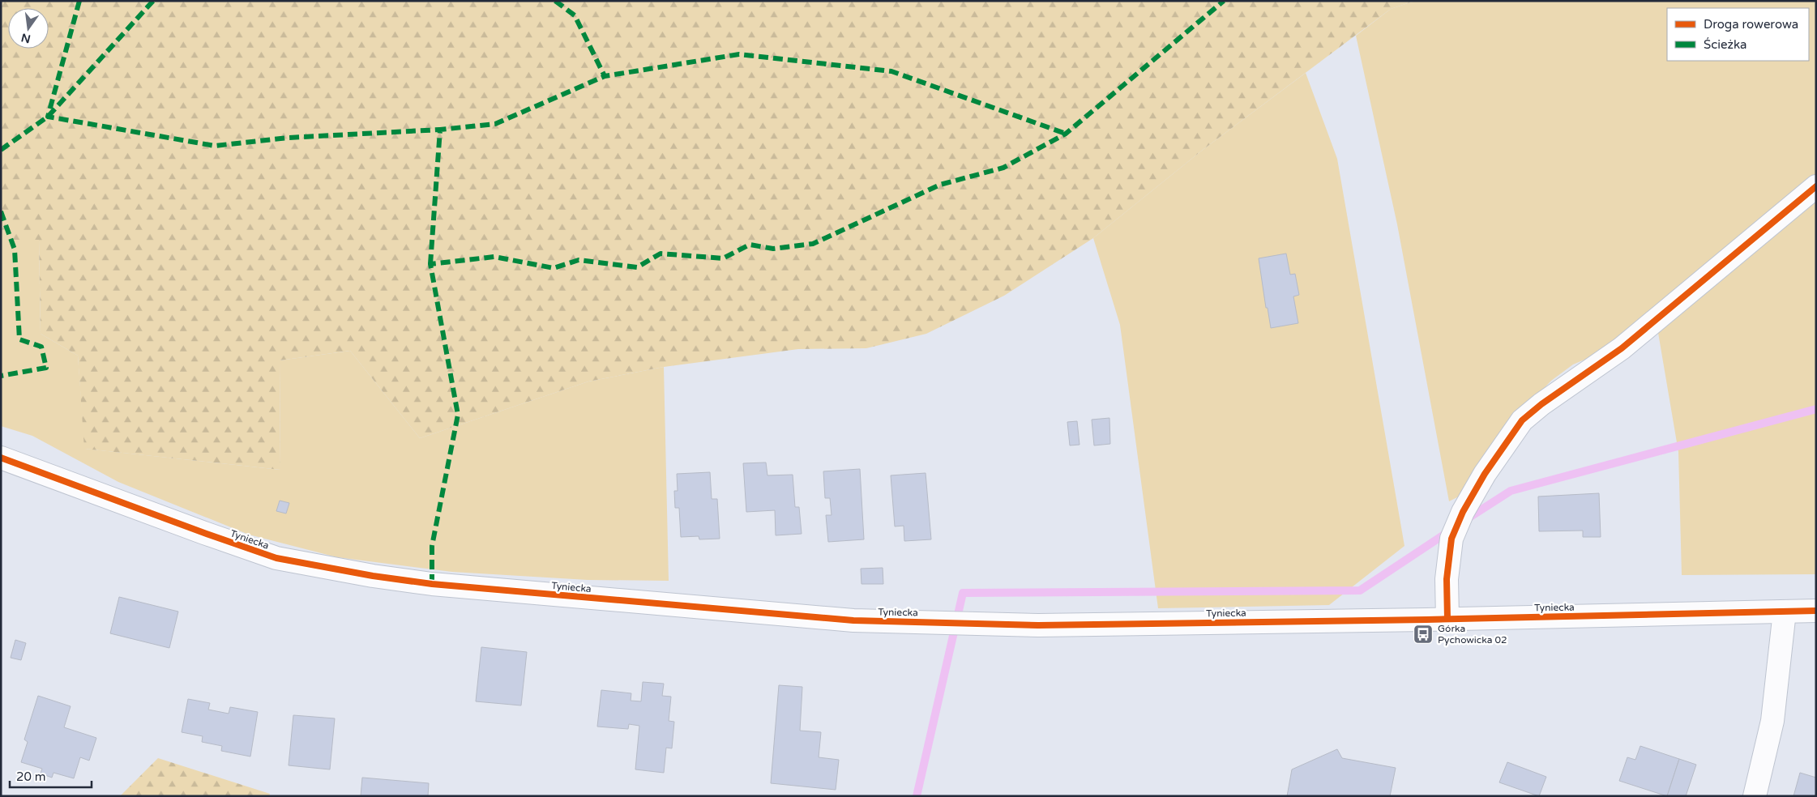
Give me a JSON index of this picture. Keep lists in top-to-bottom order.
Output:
{
  "streets": {
    "street": ["Tyniecka"]
  },
  "places": {
    "bus stop": ["Górka Pychowicka 02"]
  },
  "legend": ["Droga rowerowa", "Ścieżka"],
  "scale_bar": "20 m",
  "north": "bottom"
}
